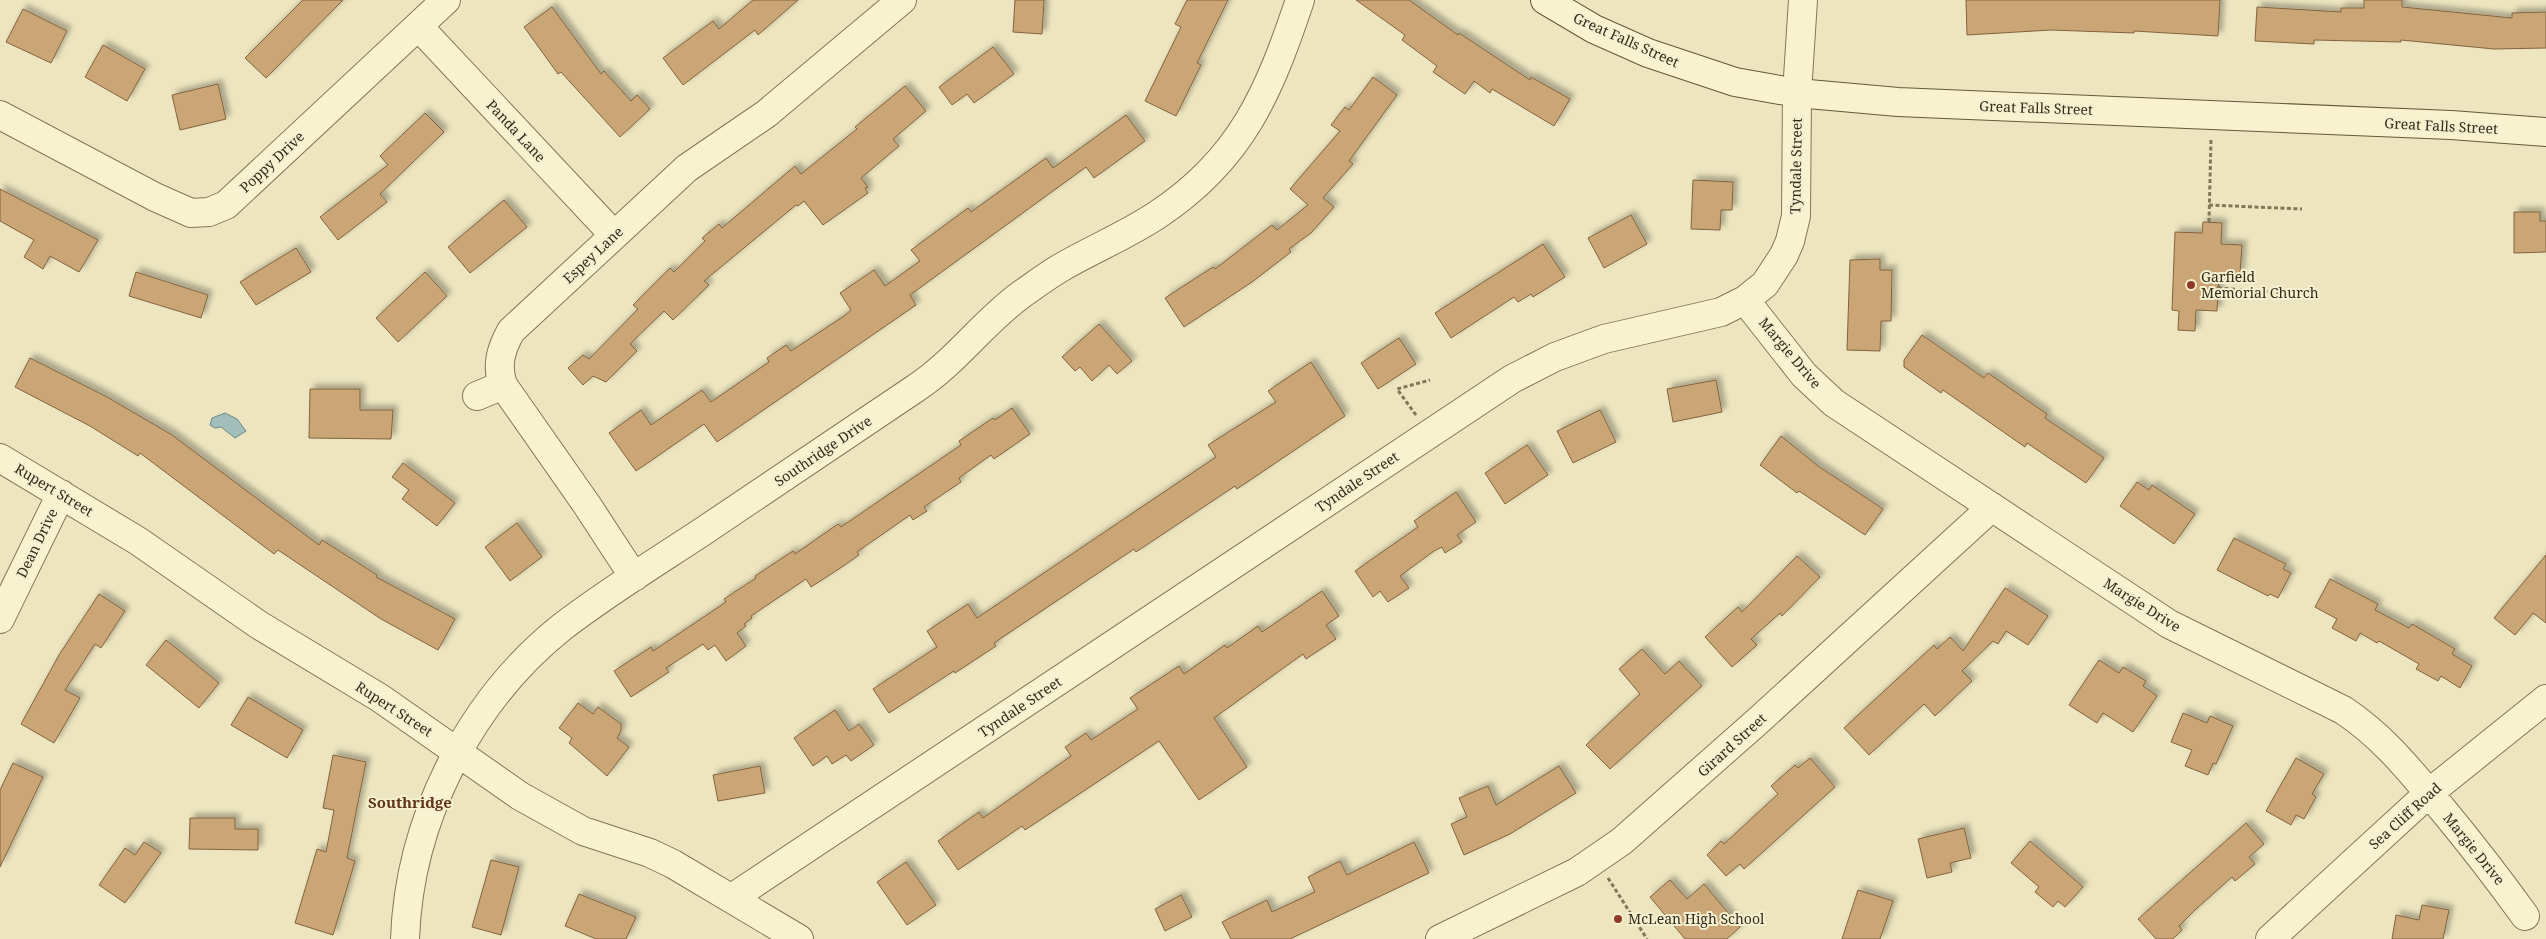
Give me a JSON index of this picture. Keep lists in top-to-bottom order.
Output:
{
  "streets": {
    "street": [
      "Great Falls Street",
      "Panda Lane",
      "Poppy Drive",
      "Tyndale Street",
      "Espey Lane",
      "Margie Drive",
      "Southridge Drive",
      "Rupert Street",
      "Dean Drive",
      "Girard Street",
      "Sea Cliff Road"
    ]
  },
  "crossings": [
    ["Great Falls Street", "Tyndale Street"],
    ["Panda Lane", "Poppy Drive"],
    ["Panda Lane", "Espey Lane"],
    ["Tyndale Street", "Margie Drive"],
    ["Tyndale Street", "Rupert Street"],
    ["Espey Lane", "Southridge Drive"],
    ["Margie Drive", "Girard Street"],
    ["Margie Drive", "Sea Cliff Road"],
    ["Southridge Drive", "Rupert Street"],
    ["Rupert Street", "Dean Drive"]
  ],
  "districts": ["Southridge"],
  "places": ["Garfield Memorial Church", "McLean High School"]
}
